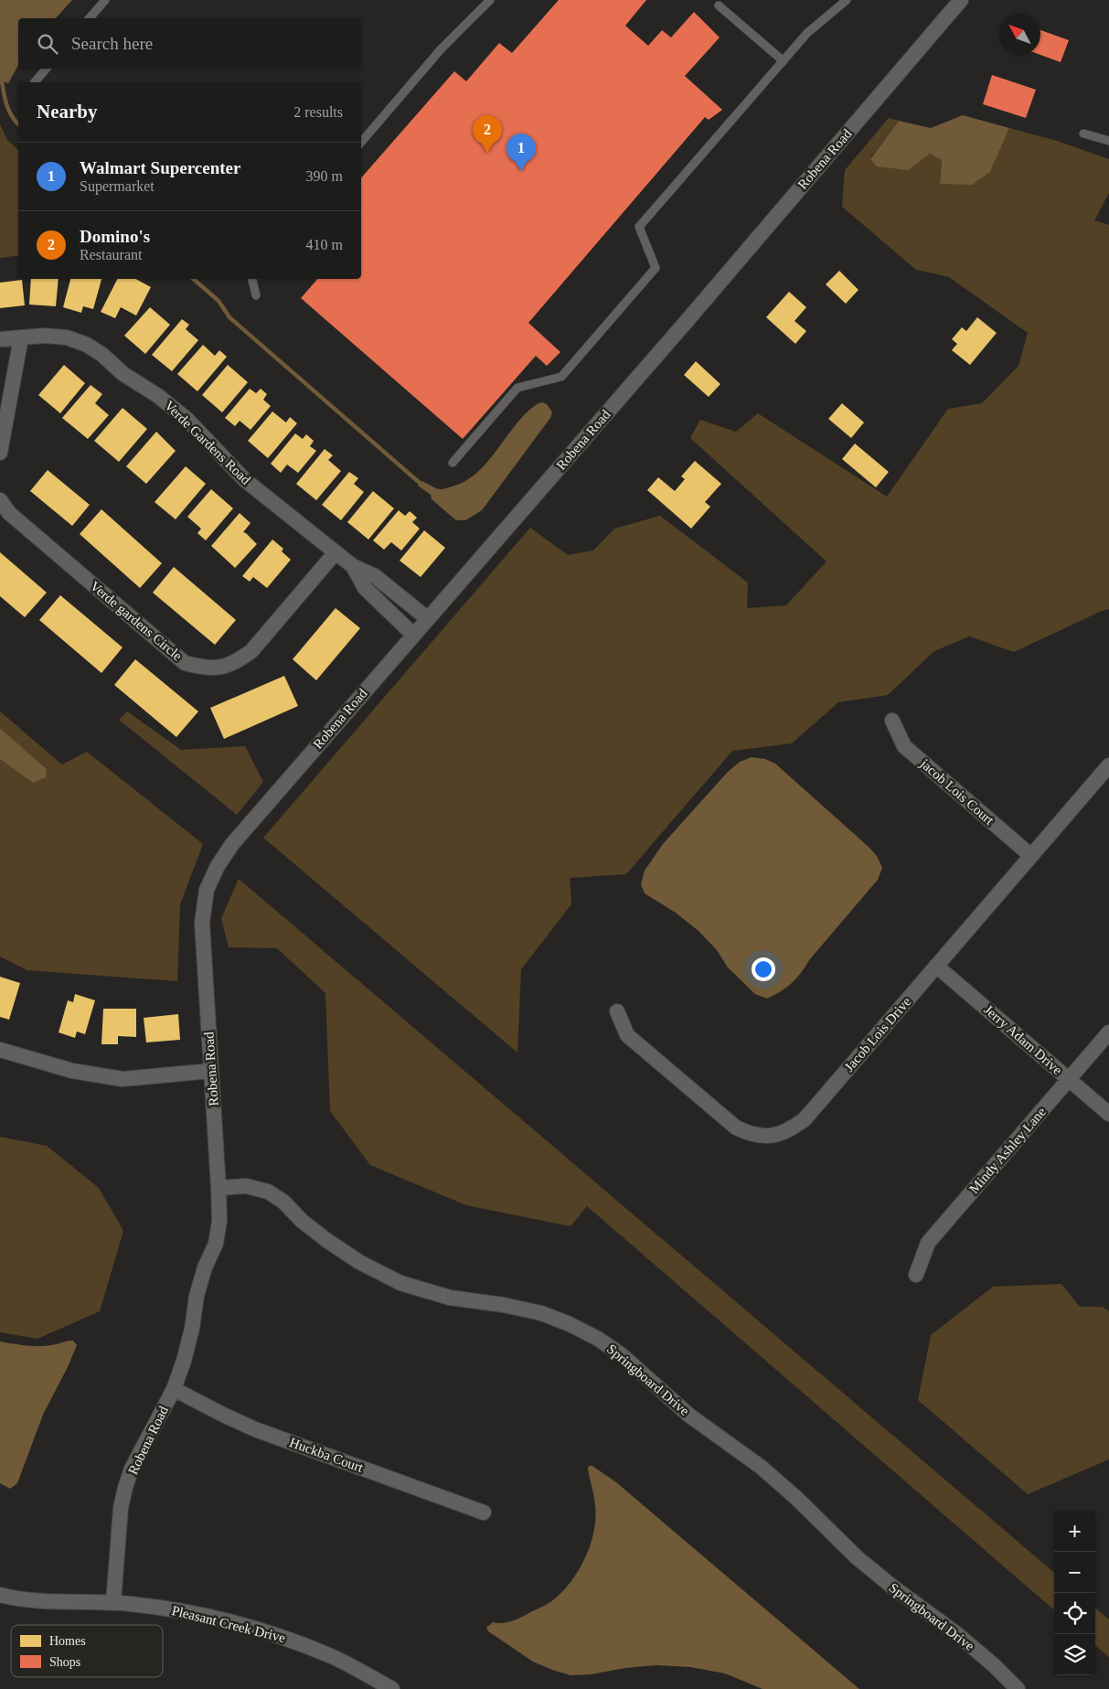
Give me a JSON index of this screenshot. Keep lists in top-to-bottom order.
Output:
{
  "streets": {
    "street": [
      "Robena Road",
      "Verde Gardens Road",
      "Verde gardens Circle",
      "jacob Lois Court",
      "Jacob Lois Drive",
      "Jerry Adam Drive",
      "Mindy Ashley Lane",
      "Springboard Drive",
      "Huckba Court",
      "Pleasant Creek Drive"
    ]
  },
  "crossings": [
    ["Robena Road", "Verde Gardens Road"],
    ["Robena Road", "Springboard Drive"],
    ["Robena Road", "Huckba Court"],
    ["Robena Road", "Pleasant Creek Drive"],
    ["Verde Gardens Road", "Verde gardens Circle"],
    ["jacob Lois Court", "Jacob Lois Drive"],
    ["Jacob Lois Drive", "Jerry Adam Drive"],
    ["Jerry Adam Drive", "Mindy Ashley Lane"]
  ],
  "legend": ["Homes", "Shops"],
  "north": "top left",
  "page": {
    "search": "Search here",
    "heading": ["Nearby", "2 results"],
    "pins": ["2", "1"],
    "list": [
      {
        "mark": "1",
        "name": "Walmart Supercenter",
        "note": "Supermarket",
        "value": "390 m"
      },
      {
        "mark": "2",
        "name": "Domino's",
        "note": "Restaurant",
        "value": "410 m"
      }
    ],
    "map_buttons": ["+", "−"]
  }
}
